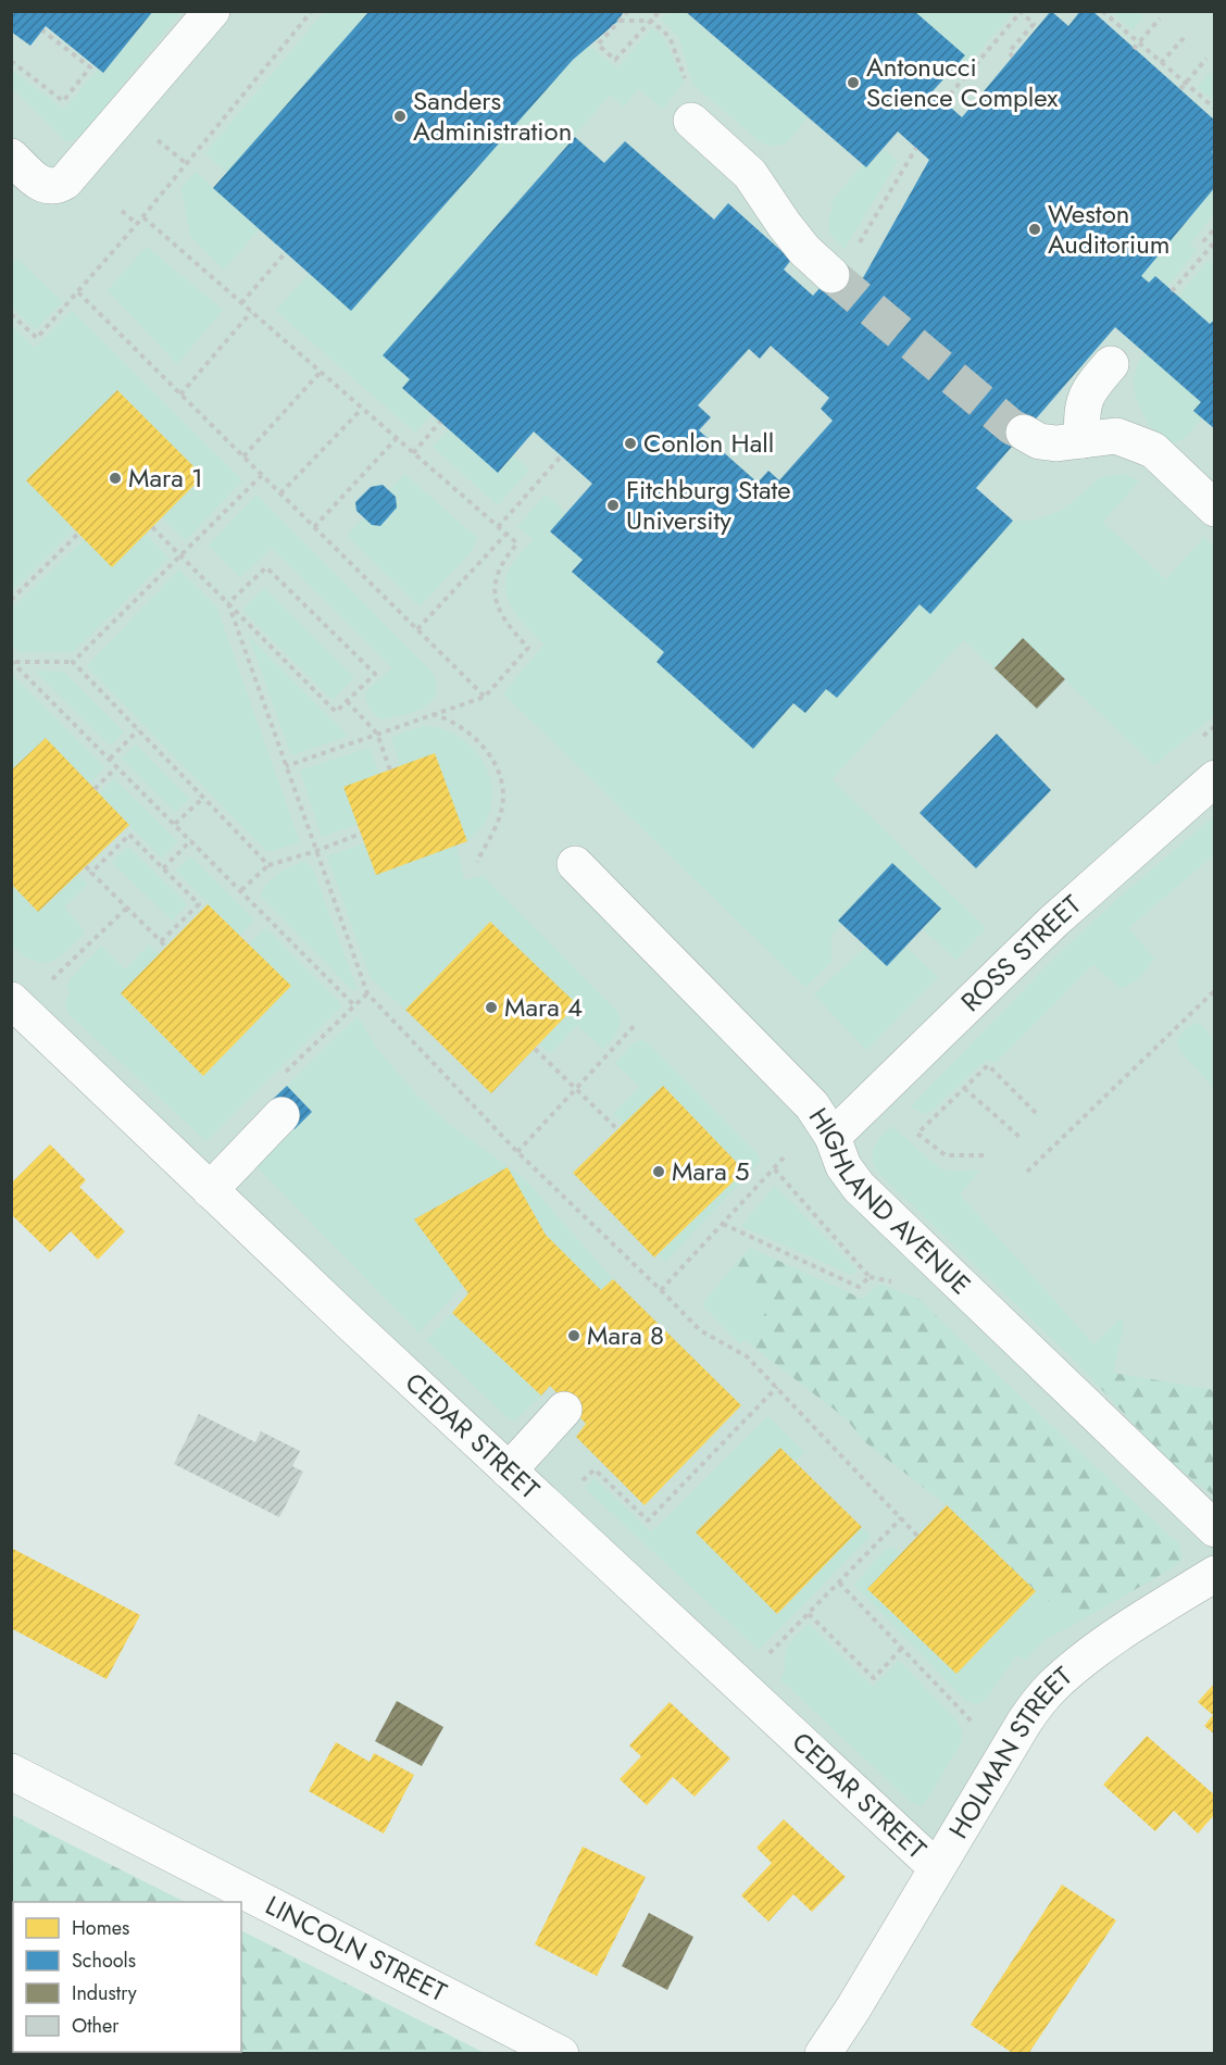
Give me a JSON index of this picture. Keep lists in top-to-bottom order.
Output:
{
  "streets": {
    "street": [
      "ROSS STREET",
      "HIGHLAND AVENUE",
      "CEDAR STREET",
      "HOLMAN STREET",
      "LINCOLN STREET"
    ]
  },
  "crossings": [
    ["ROSS STREET", "HIGHLAND AVENUE"],
    ["CEDAR STREET", "HOLMAN STREET"]
  ],
  "places": [
    "Antonucci Science Complex",
    "Sanders Administration",
    "Weston Auditorium",
    "Conlon Hall",
    "Mara 1",
    "Fitchburg State University",
    "Mara 4",
    "Mara 5",
    "Mara 8"
  ],
  "legend": [
    "Homes",
    "Schools",
    "Industry",
    "Other"
  ]
}
